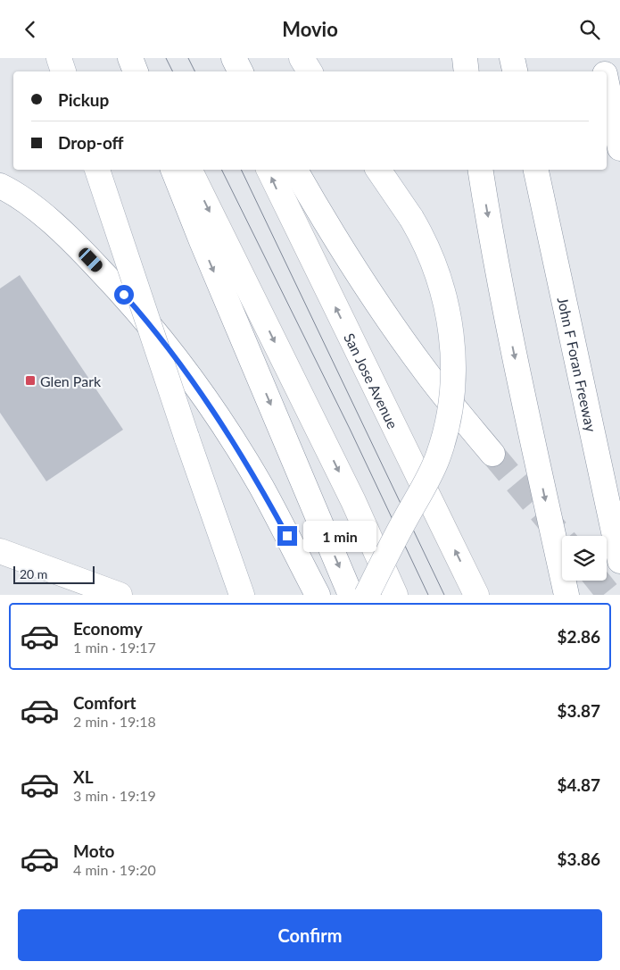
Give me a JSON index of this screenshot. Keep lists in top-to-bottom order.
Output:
{
  "streets": {
    "main road": ["John F Foran Freeway", "San Jose Avenue"]
  },
  "places": {
    "transit": ["Glen Park"]
  },
  "scale_bar": "20 m",
  "page": {
    "header": "Movio",
    "banner": ["Pickup", "Drop-off"],
    "bubble": "1 min",
    "scale": "20 m",
    "list": [
      {
        "name": "Economy",
        "note": "1 min · 19:17",
        "value": "$2.86"
      },
      {
        "name": "Comfort",
        "note": "2 min · 19:18",
        "value": "$3.87"
      },
      {
        "name": "XL",
        "note": "3 min · 19:19",
        "value": "$4.87"
      },
      {
        "name": "Moto",
        "note": "4 min · 19:20",
        "value": "$3.86"
      }
    ],
    "buttons": "Confirm"
  }
}
